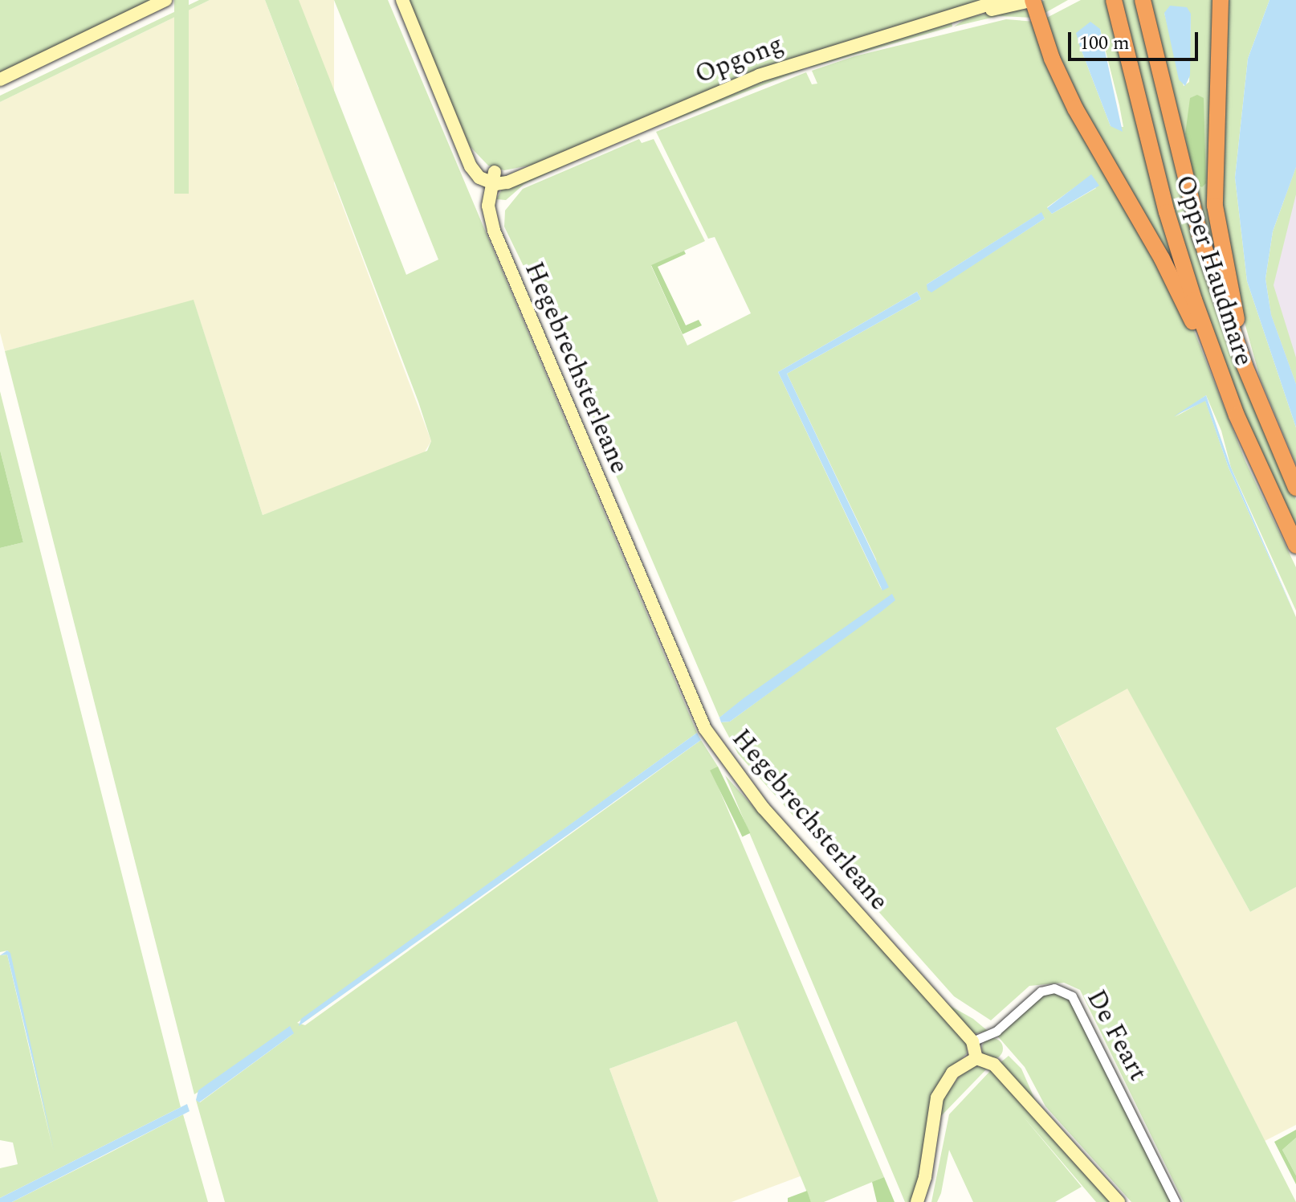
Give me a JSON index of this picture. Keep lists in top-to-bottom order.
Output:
{
  "streets": {
    "highway": ["Opper Haudmare"],
    "street": ["Opgong", "Hegebrechsterleane", "De Feart"]
  },
  "crossings": [
    ["Opgong", "Hegebrechsterleane"],
    ["Hegebrechsterleane", "De Feart"]
  ],
  "scale_bar": "100 m"
}
